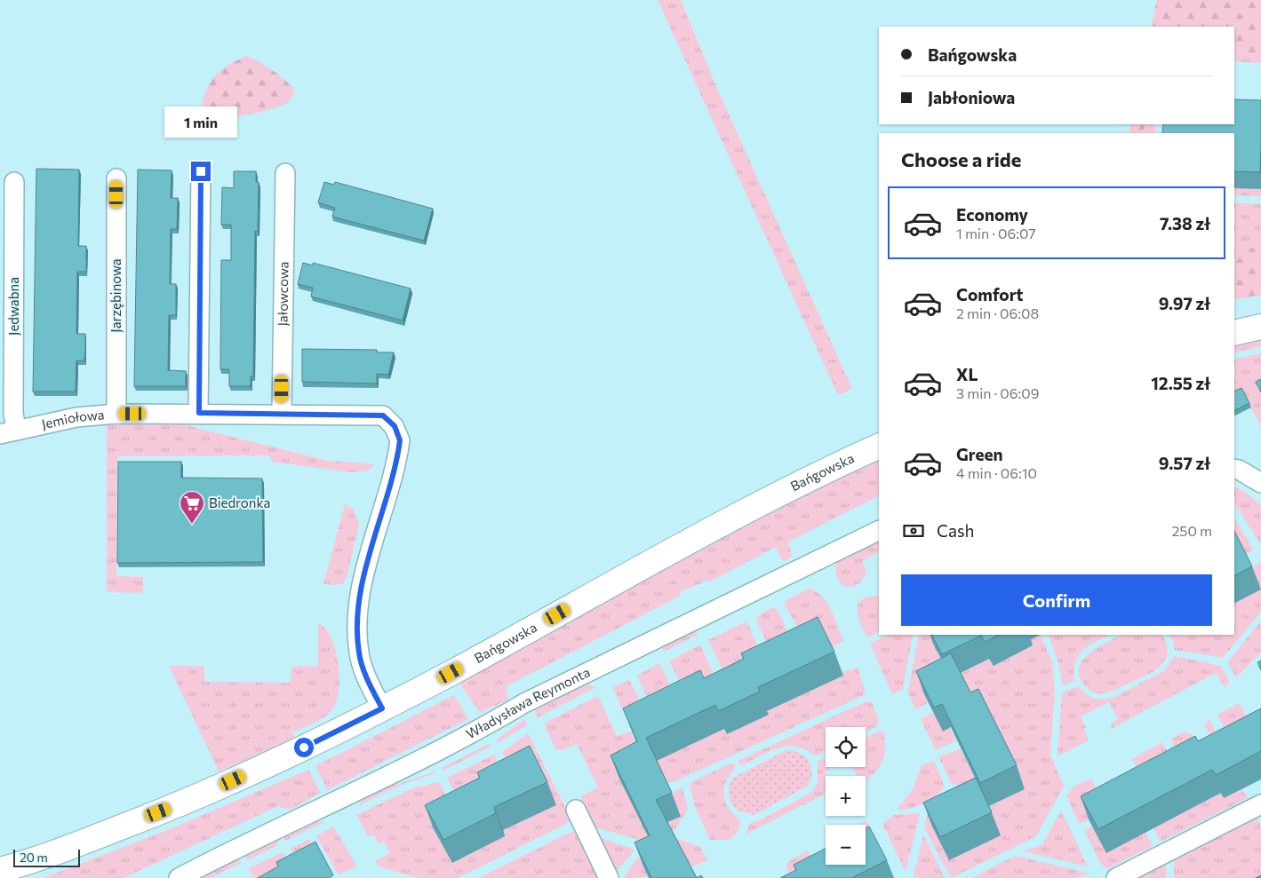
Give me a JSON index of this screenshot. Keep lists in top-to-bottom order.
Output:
{
  "streets": {
    "street": [
      "Jałowcowa",
      "Jarzębinowa",
      "Jedwabna",
      "Jemiołowa",
      "Bańgowska",
      "Władysława Reymonta"
    ]
  },
  "crossings": [
    ["Jałowcowa", "Jemiołowa"],
    ["Jarzębinowa", "Jemiołowa"],
    ["Jedwabna", "Jemiołowa"],
    ["Jemiołowa", "Bańgowska"]
  ],
  "places": {
    "supermarket": ["Biedronka"]
  },
  "scale_bar": "20 m",
  "page": {
    "banner": ["Bańgowska", "Jabłoniowa"],
    "bubble": "1 min",
    "heading": "Choose a ride",
    "list": [
      {
        "name": "Economy",
        "note": "1 min · 06:07",
        "value": "7.38 zł"
      },
      {
        "name": "Comfort",
        "note": "2 min · 06:08",
        "value": "9.97 zł"
      },
      {
        "name": "XL",
        "note": "3 min · 06:09",
        "value": "12.55 zł"
      },
      {
        "name": "Green",
        "note": "4 min · 06:10",
        "value": "9.57 zł"
      }
    ],
    "pay": ["Cash", "250 m"],
    "buttons": "Confirm",
    "map_buttons": ["+", "−"],
    "scale": "20 m"
  }
}
